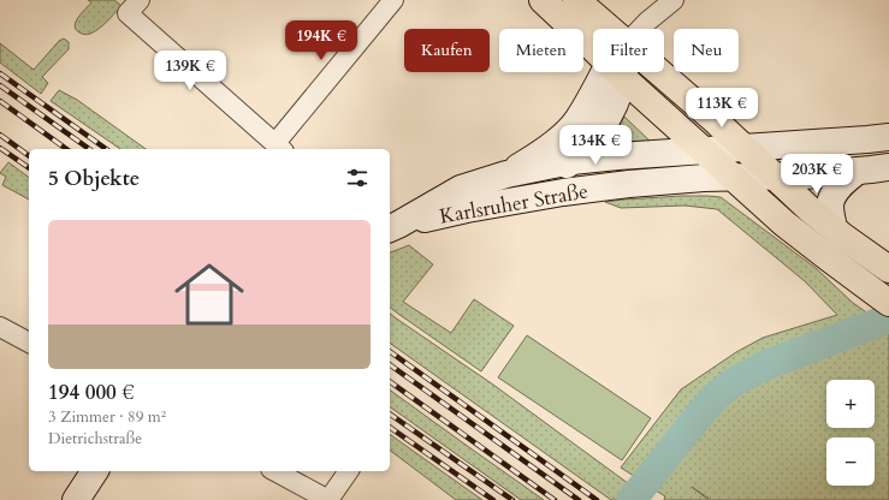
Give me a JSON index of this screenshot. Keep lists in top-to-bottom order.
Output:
{
  "streets": {
    "main road": ["Karlsruher Straße"]
  },
  "page": {
    "price": [
      "194K €",
      "139K €",
      "113K €",
      "134K €",
      "203K €"
    ],
    "chip": [
      "Kaufen",
      "Mieten",
      "Filter",
      "Neu"
    ],
    "heading": "5 Objekte",
    "list": [
      {
        "name": "194 000 €",
        "note": "3 Zimmer · 89 m² · Dietrichstraße"
      }
    ],
    "map_buttons": ["+", "−"]
  }
}
